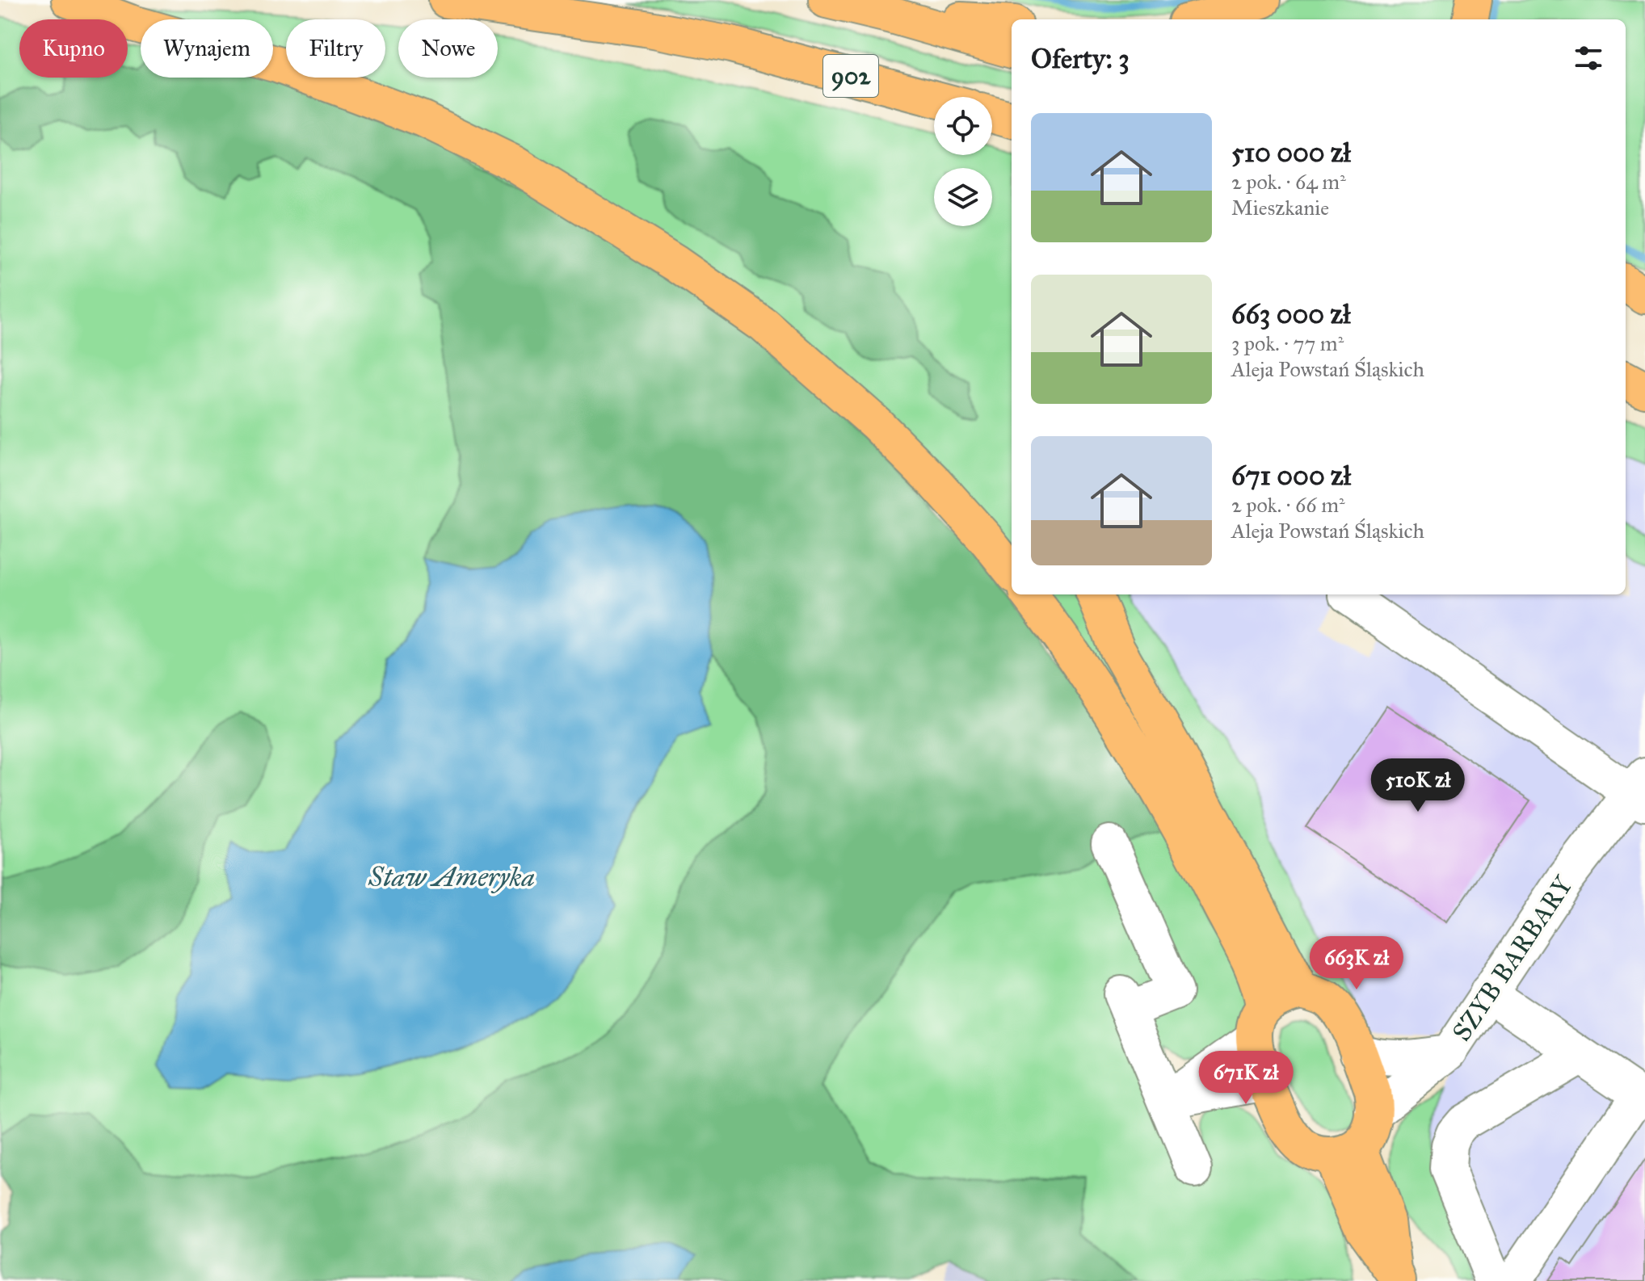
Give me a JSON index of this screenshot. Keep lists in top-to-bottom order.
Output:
{
  "streets": {
    "main road": ["902"],
    "lane": ["SZYB BARBARY"]
  },
  "water": ["Staw Ameryka"],
  "page": {
    "chip": [
      "Kupno",
      "Wynajem",
      "Filtry",
      "Nowe"
    ],
    "heading": "Oferty: 3",
    "list": [
      {
        "name": "510 000 zł",
        "note": "2 pok. · 64 m² · Mieszkanie"
      },
      {
        "name": "663 000 zł",
        "note": "3 pok. · 77 m² · Aleja Powstań Śląskich"
      },
      {
        "name": "671 000 zł",
        "note": "2 pok. · 66 m² · Aleja Powstań Śląskich"
      }
    ],
    "price": ["510K zł", "663K zł", "671K zł"]
  }
}
